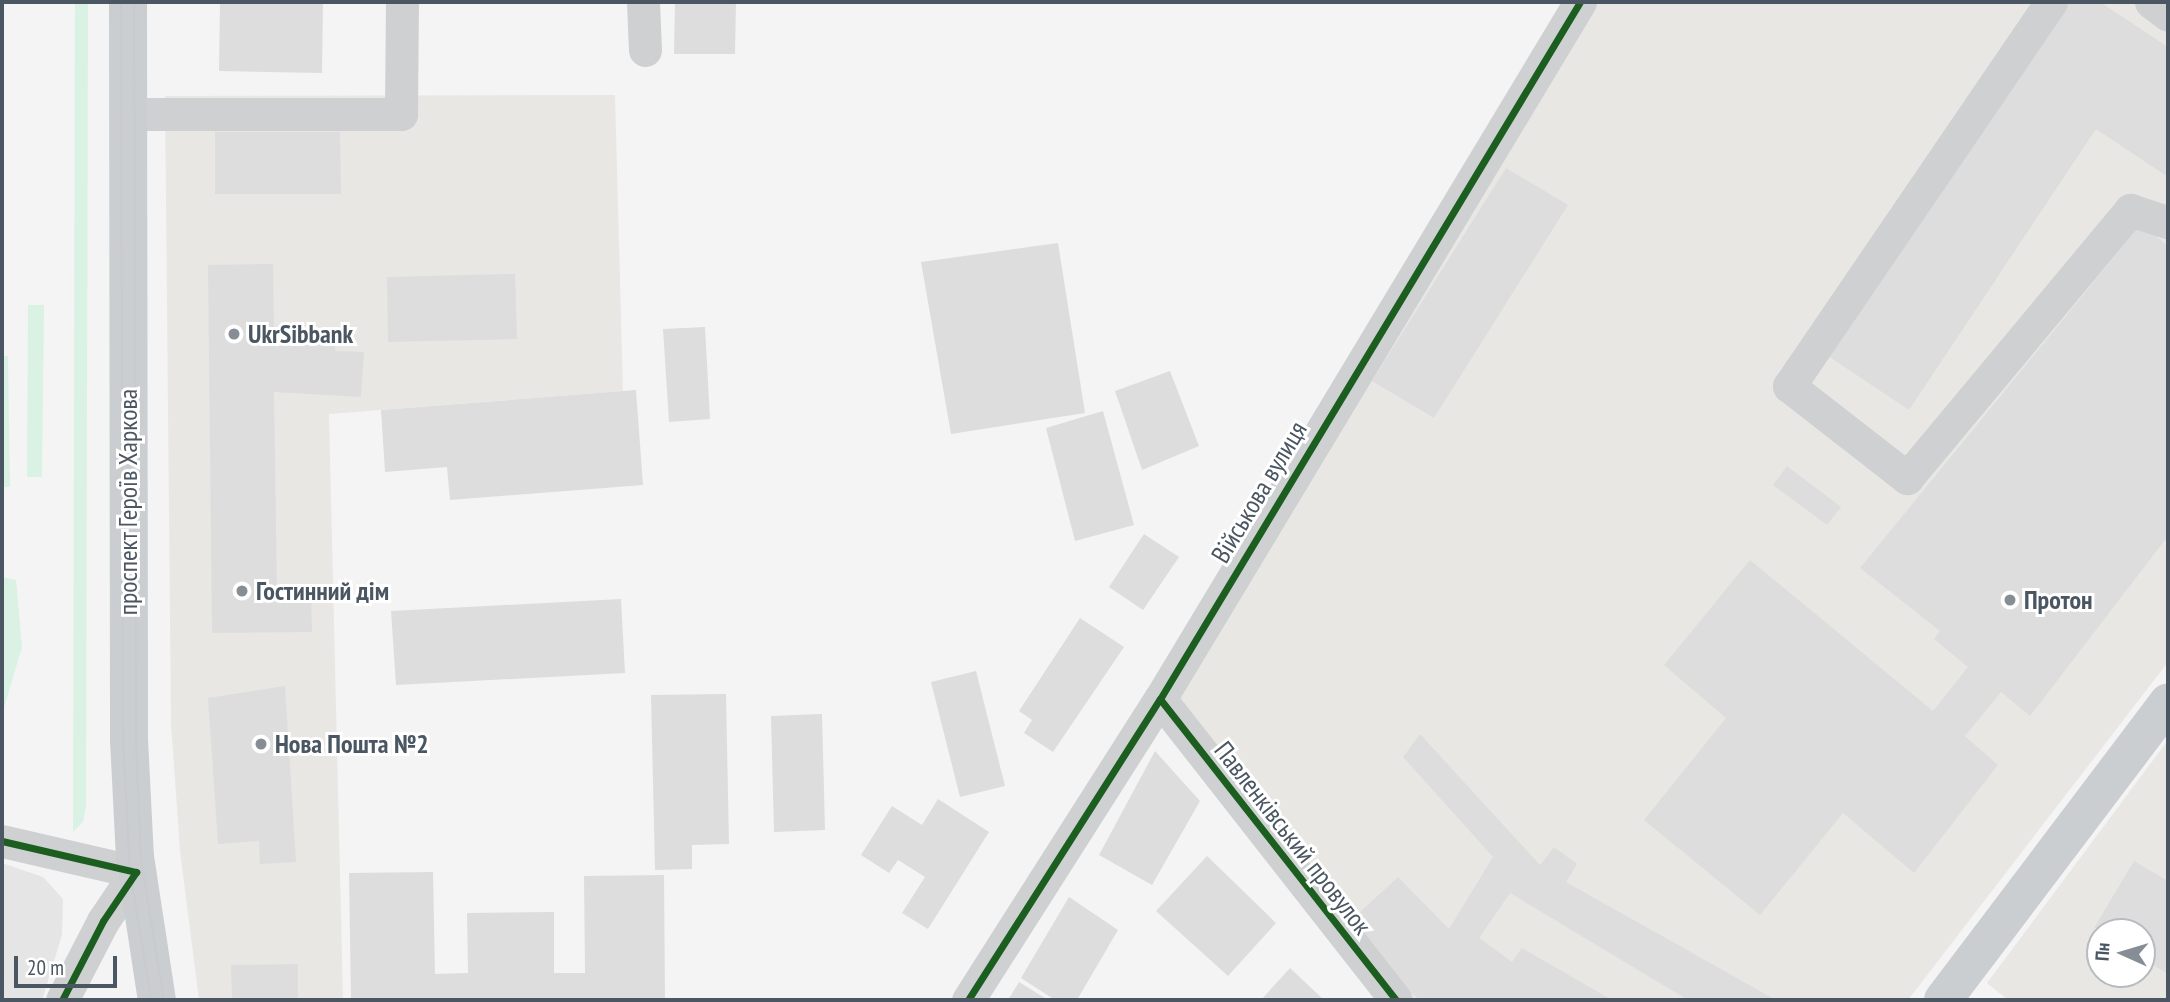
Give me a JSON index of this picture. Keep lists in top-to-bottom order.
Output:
{
  "streets": {
    "main road": ["проспект Героїв Харкова"],
    "street": ["Військова вулиця", "Павленківський провулок"]
  },
  "crossings": [
    ["Військова вулиця", "Павленківський провулок"]
  ],
  "places": [
    "UkrSibbank",
    "Гостинний дім",
    "Протон",
    "Нова Пошта №2"
  ],
  "scale_bar": "20 m",
  "north": "left"
}
